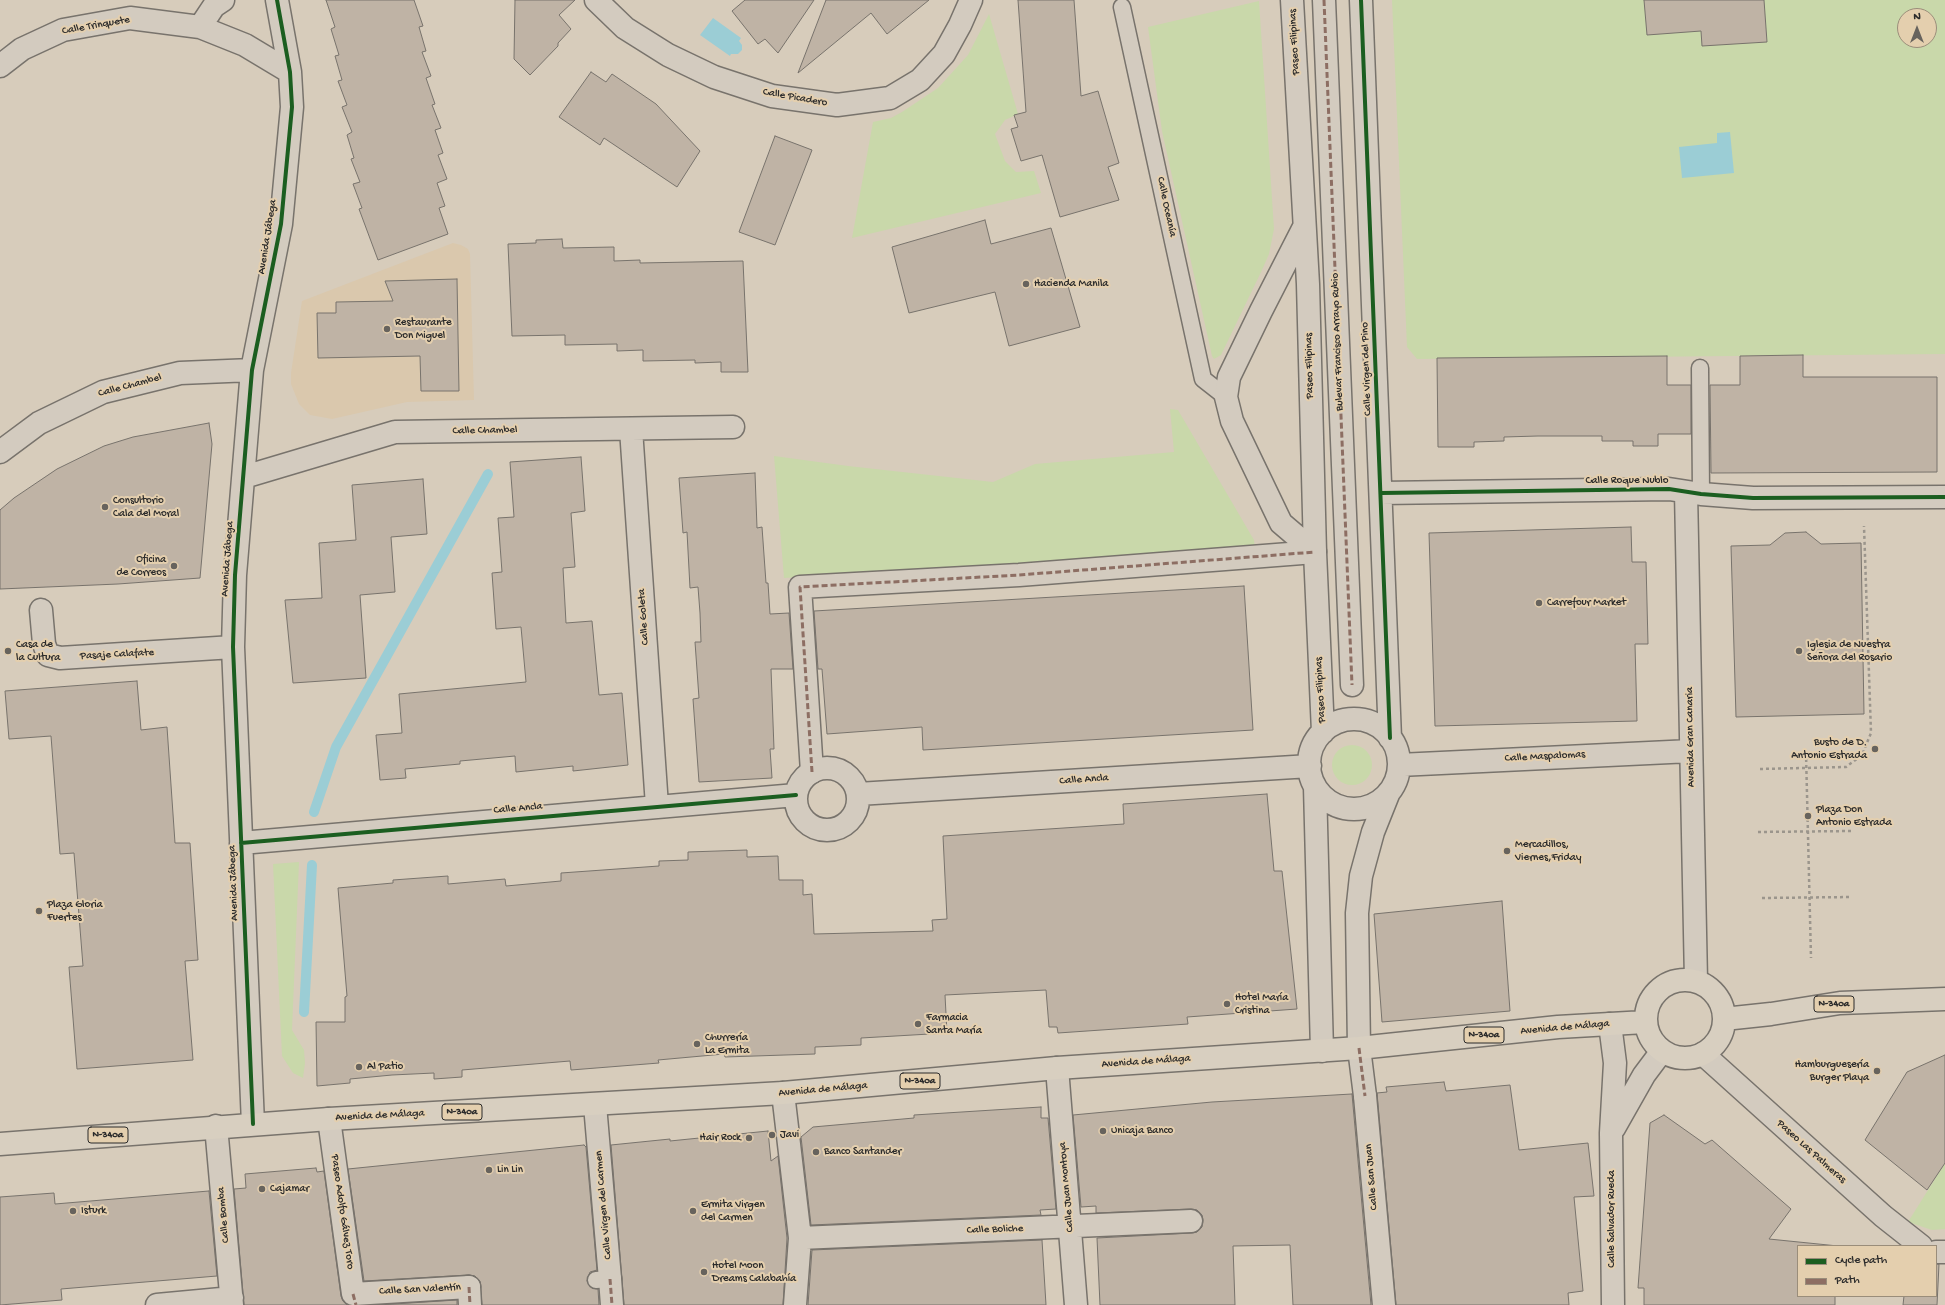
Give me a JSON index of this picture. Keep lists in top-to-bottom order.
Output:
{
  "streets": {
    "main road": ["N-340a", "Avenida de Málaga"],
    "street": [
      "Calle Trinquete",
      "Paseo Filipinas",
      "Calle Picadero",
      "Avenida Jábega",
      "Bulevar Francisco Arrayo Rubio",
      "Calle Virgen del Pino",
      "Calle Chambel",
      "Calle Roque Nublo",
      "Calle Goleta",
      "Pasaje Calafate",
      "Avenida Gran Canaria",
      "Calle Maspalomas",
      "Calle Ancla",
      "Paseo Las Palmeras",
      "Calle San Juan",
      "Calle Juan Montoya",
      "Calle Virgen del Carmen",
      "Paseo Adolfo Gálvez Toro",
      "Calle Bomba",
      "Calle Salvador Rueda",
      "Calle Boliche",
      "Calle San Valentín"
    ],
    "lane": ["Calle Oceanía"]
  },
  "crossings": [
    ["Calle Trinquete", "Avenida Jábega"],
    ["Paseo Filipinas", "Calle Virgen del Pino"],
    ["Paseo Filipinas", "Calle Maspalomas"],
    ["Paseo Filipinas", "Calle Ancla"],
    ["Avenida Jábega", "Calle Chambel"],
    ["Avenida Jábega", "Pasaje Calafate"],
    ["Avenida Jábega", "Calle Ancla"],
    ["Avenida Jábega", "Avenida de Málaga"],
    ["Calle Virgen del Pino", "Calle Roque Nublo"],
    ["Calle Virgen del Pino", "Calle Maspalomas"],
    ["Calle Virgen del Pino", "Calle Ancla"],
    ["Calle Chambel", "Calle Goleta"],
    ["Calle Roque Nublo", "Avenida Gran Canaria"],
    ["Calle Goleta", "Calle Ancla"],
    ["Avenida Gran Canaria", "Calle Maspalomas"],
    ["Avenida Gran Canaria", "N-340a"],
    ["Avenida Gran Canaria", "Avenida de Málaga"],
    ["Avenida Gran Canaria", "Paseo Las Palmeras"],
    ["Calle Maspalomas", "Calle Ancla"],
    ["N-340a", "Avenida de Málaga"],
    ["N-340a", "Paseo Las Palmeras"],
    ["Avenida de Málaga", "Paseo Las Palmeras"],
    ["Avenida de Málaga", "Calle San Juan"],
    ["Avenida de Málaga", "Calle Juan Montoya"],
    ["Avenida de Málaga", "Calle Virgen del Carmen"],
    ["Avenida de Málaga", "Paseo Adolfo Gálvez Toro"],
    ["Avenida de Málaga", "Calle Bomba"],
    ["Avenida de Málaga", "Calle Salvador Rueda"],
    ["Calle Juan Montoya", "Calle Boliche"],
    ["Paseo Adolfo Gálvez Toro", "Calle San Valentín"]
  ],
  "places": [
    "Hacienda Manila",
    "Restaurante Don Miguel",
    "Consultorio Cala del Moral",
    "Oficina de Correos",
    "Carrefour Market",
    "Casa de la Cultura",
    "Iglesia de Nuestra Señora del Rosario",
    "Busto de D. Antonio Estrada",
    "Plaza Don Antonio Estrada",
    "Mercadillos, Viernes,Friday",
    "Plaza Gloria Fuertes",
    "Hotel María Cristina",
    "Farmacia Santa María",
    "Churrería La Ermita",
    "Al Patio",
    "Hamburguesería Burger Playa",
    "Unicaja Banco",
    "Javi",
    "Hair Rock",
    "Banco Santander",
    "Lin Lin",
    "Cajamar",
    "Isturk",
    "Ermita Virgen del Carmen",
    "Hotel Moon Dreams Calabahía"
  ],
  "legend": ["Cycle path", "Path"],
  "north": "top"
}
